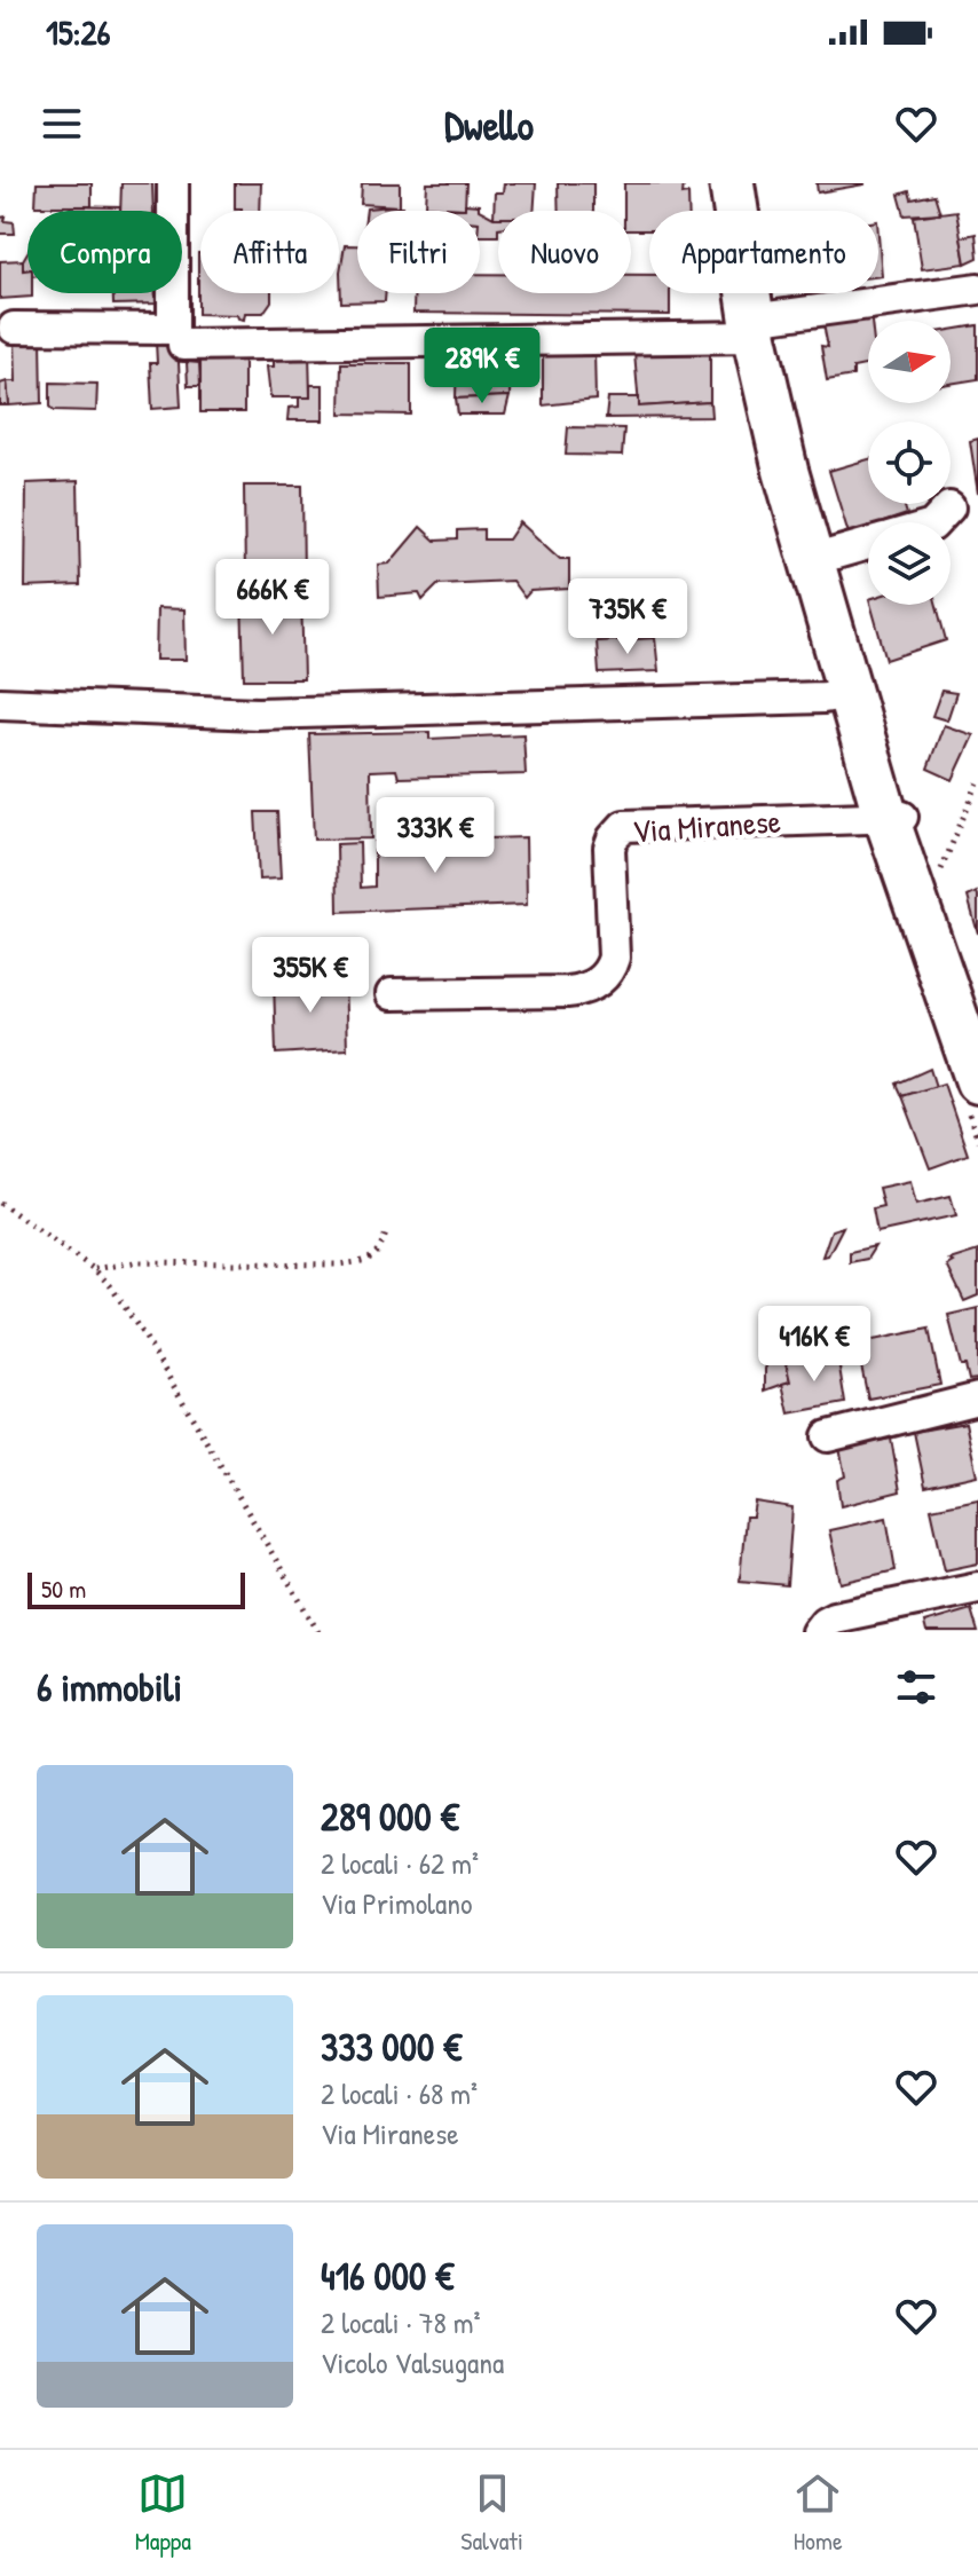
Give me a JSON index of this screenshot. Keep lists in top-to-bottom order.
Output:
{
  "streets": {
    "street": ["Via Miranese"]
  },
  "scale_bar": "50 m",
  "north": "right",
  "page": {
    "status": "15:26",
    "header": "Dwello",
    "chip": [
      "Compra",
      "Affitta",
      "Filtri",
      "Nuovo",
      "Appartamento"
    ],
    "price": [
      "289K €",
      "666K €",
      "735K €",
      "333K €",
      "355K €",
      "416K €"
    ],
    "scale": "50 m",
    "heading": "6 immobili",
    "list": [
      {
        "name": "289 000 €",
        "note": "2 locali · 62 m² · Via Primolano"
      },
      {
        "name": "333 000 €",
        "note": "2 locali · 68 m² · Via Miranese"
      },
      {
        "name": "416 000 €",
        "note": "2 locali · 78 m² · Vicolo Valsugana"
      }
    ],
    "tabs": ["Mappa", "Salvati", "Home"]
  }
}
